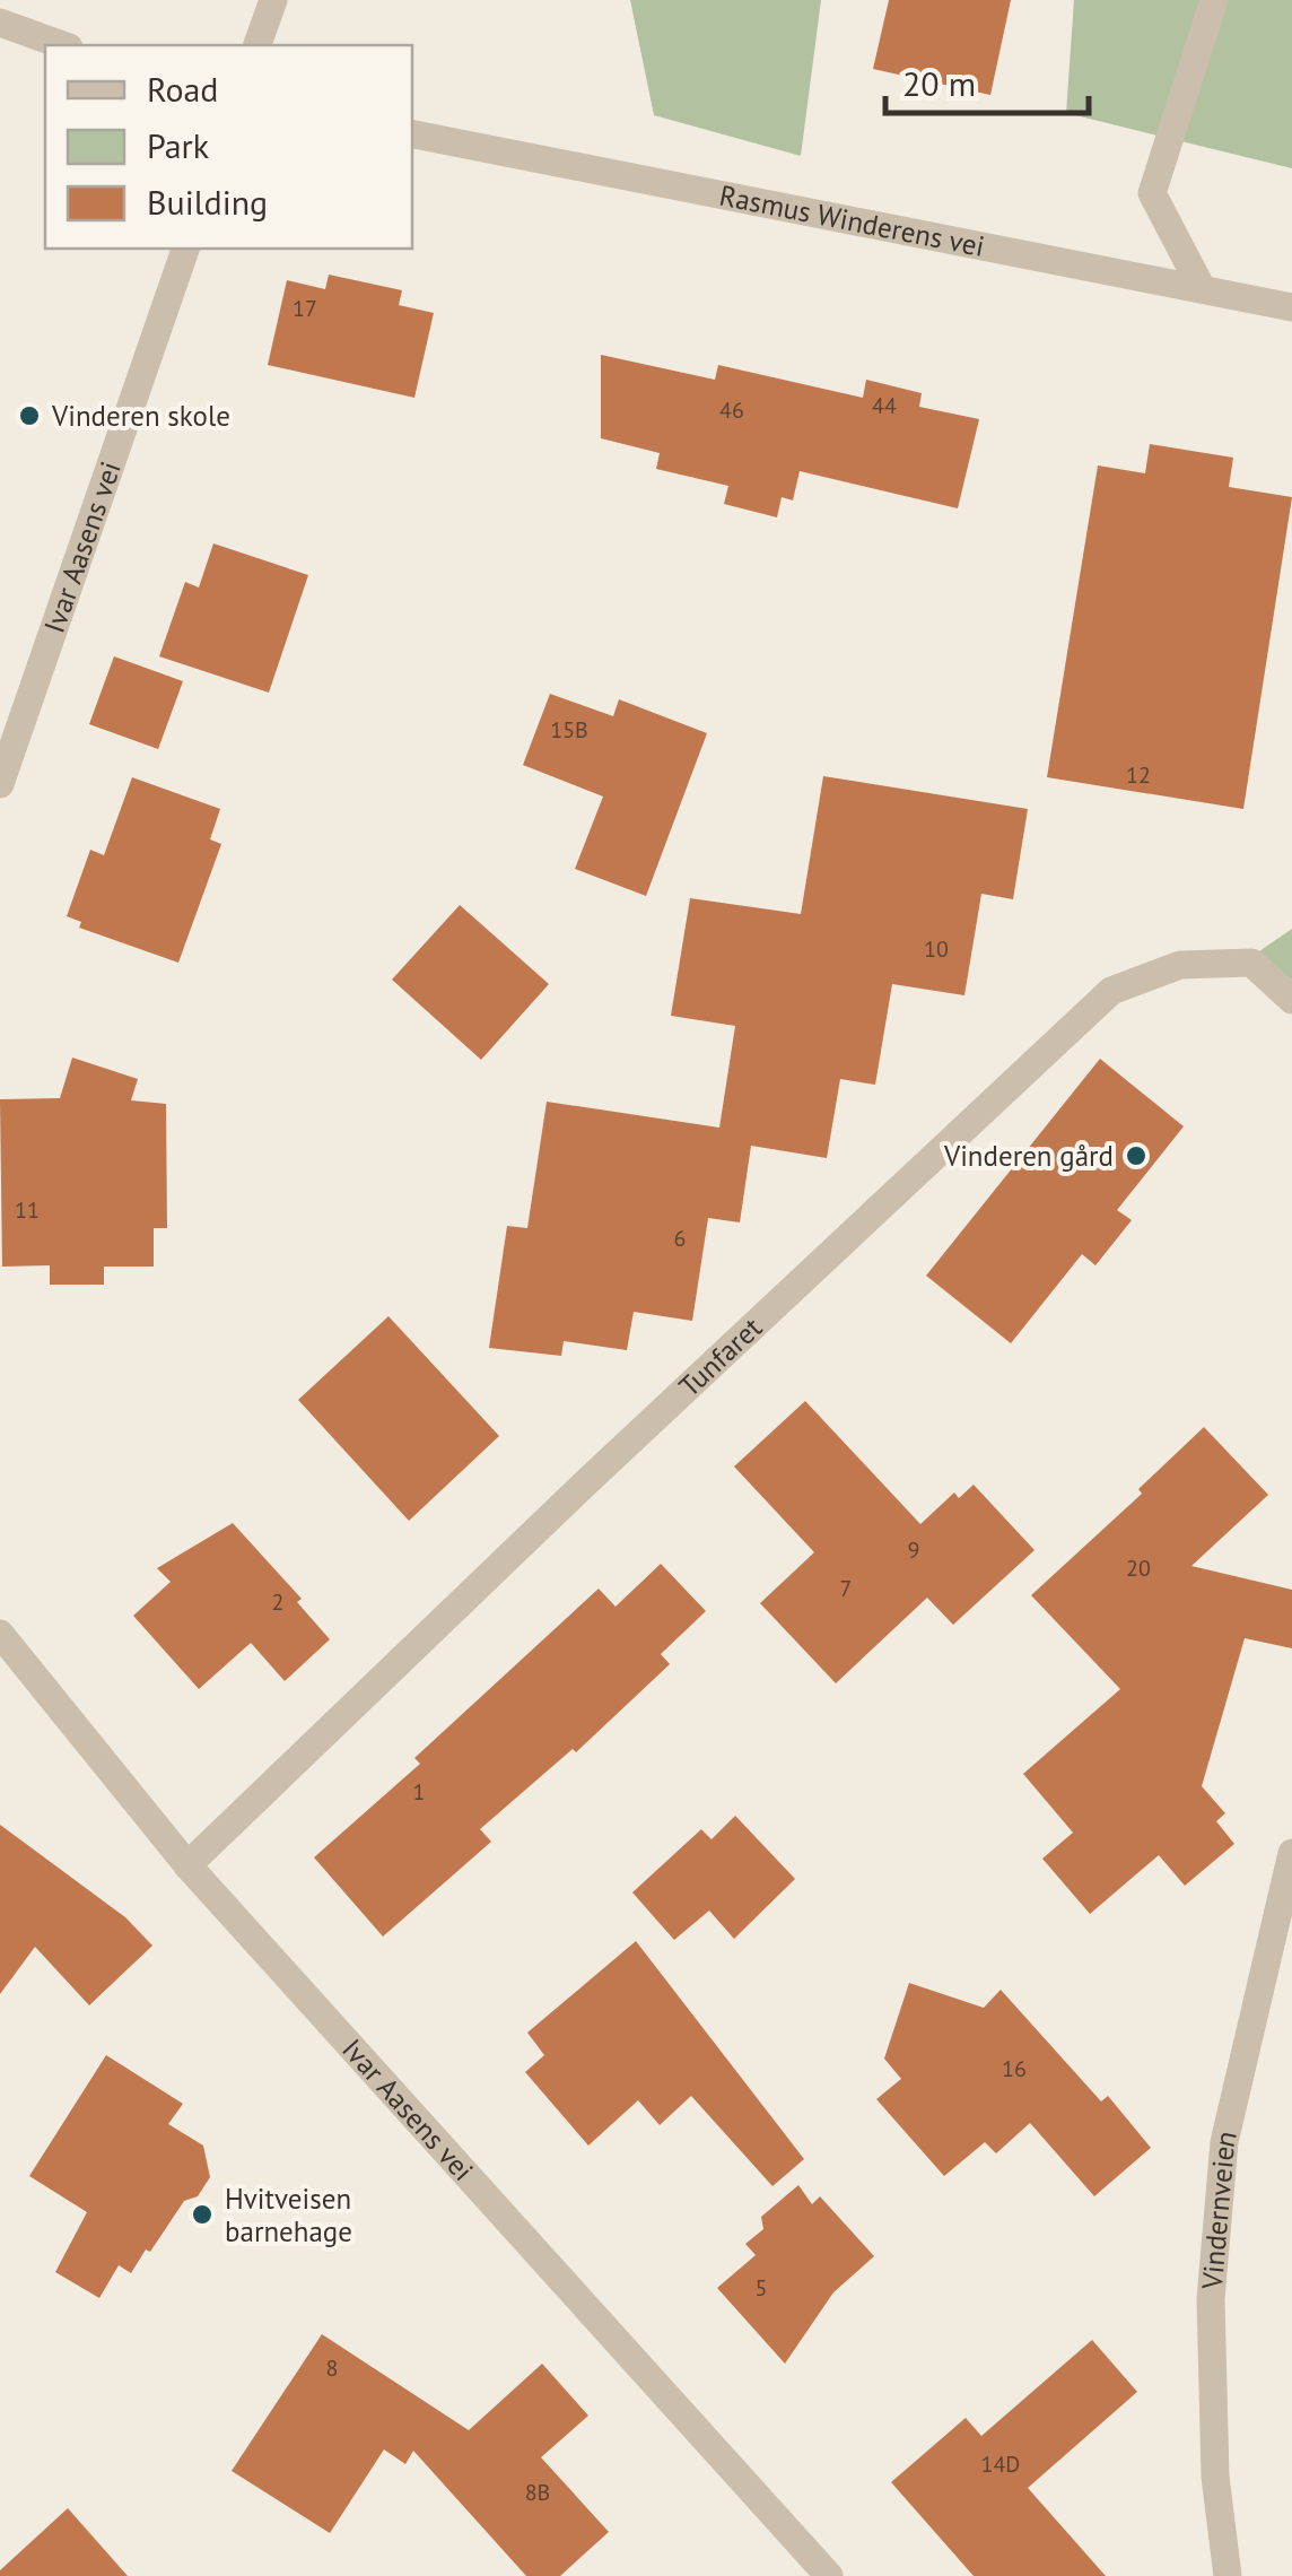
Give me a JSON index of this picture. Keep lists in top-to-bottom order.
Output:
{
  "streets": {
    "street": [
      "Rasmus Winderens vei",
      "Ivar Aasens vei",
      "Tunfaret",
      "Vindernveien"
    ]
  },
  "crossings": [
    ["Ivar Aasens vei", "Tunfaret"]
  ],
  "places": ["Vinderen skole", "Vinderen gård", "Hvitveisen barnehage"],
  "house_numbers": [
    "17",
    "44",
    "46",
    "15B",
    "12",
    "10",
    "11",
    "6",
    "9",
    "20",
    "7",
    "2",
    "1",
    "16",
    "5",
    "8",
    "14D",
    "8B"
  ],
  "legend": ["Road", "Park", "Building"],
  "scale_bar": "20 m"
}
